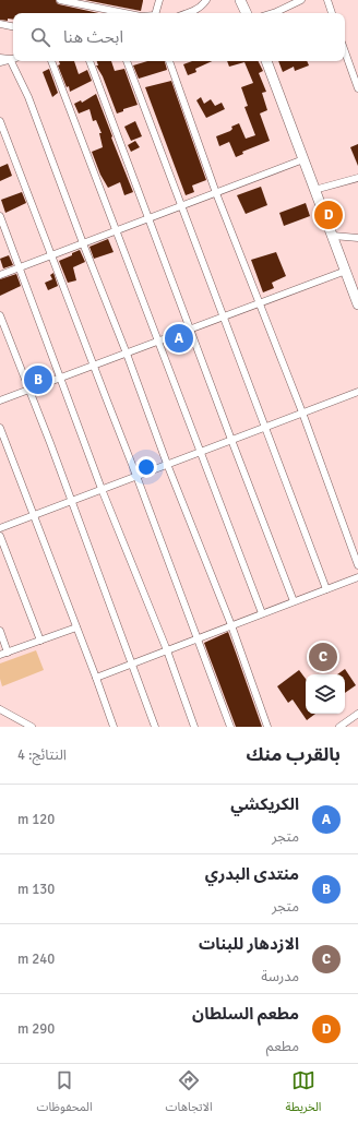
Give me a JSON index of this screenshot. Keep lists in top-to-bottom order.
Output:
{
  "page": {
    "search": "ابحث هنا",
    "pins": [
      "D",
      "A",
      "B",
      "C"
    ],
    "heading": ["بالقرب منك", "النتائج: 4"],
    "list": [
      {
        "mark": "A",
        "name": "الكريكشي",
        "note": "متجر",
        "value": "120 m"
      },
      {
        "mark": "B",
        "name": "منتدى البدري",
        "note": "متجر",
        "value": "130 m"
      },
      {
        "mark": "C",
        "name": "الازدهار للبنات",
        "note": "مدرسة",
        "value": "240 m"
      },
      {
        "mark": "D",
        "name": "مطعم السلطان",
        "note": "مطعم",
        "value": "290 m"
      }
    ],
    "nav": ["الخريطة", "الاتجاهات", "المحفوظات"]
  }
}
